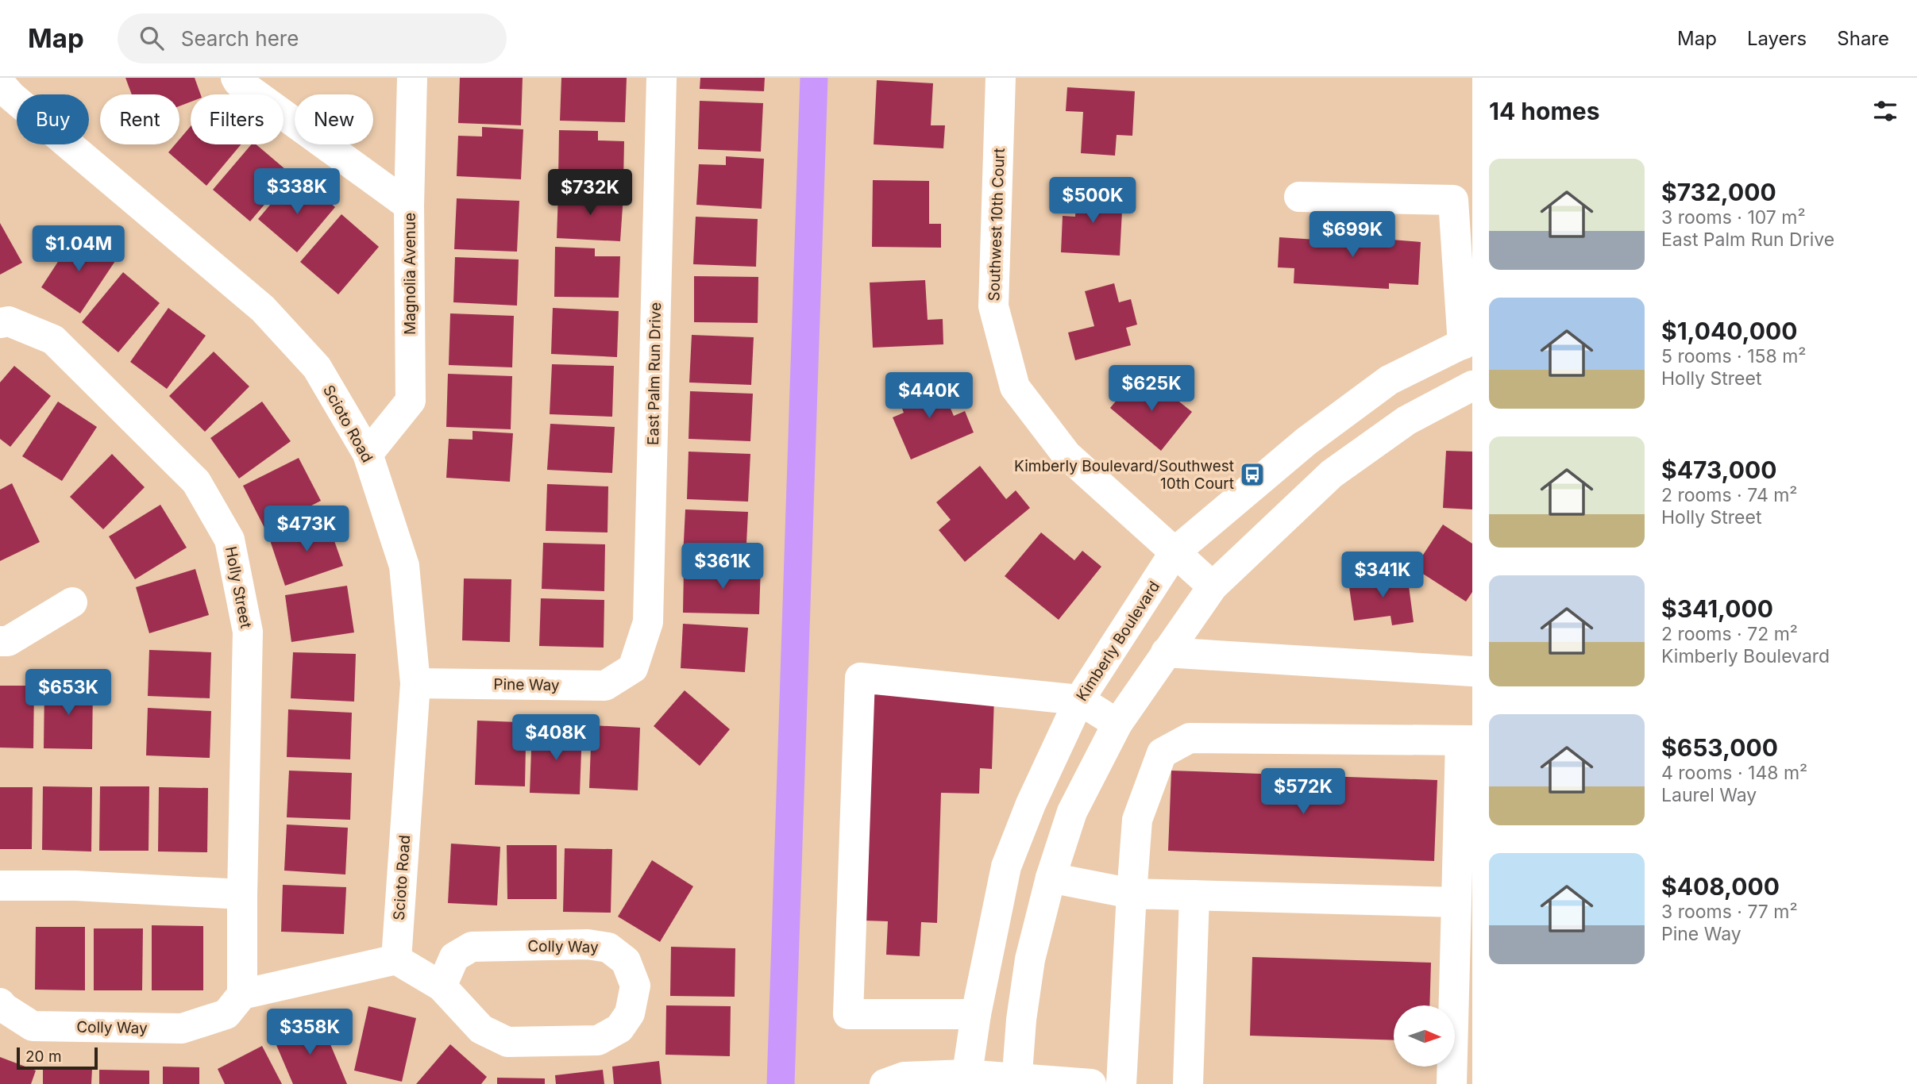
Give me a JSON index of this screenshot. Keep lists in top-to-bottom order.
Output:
{
  "streets": {
    "street": [
      "Southwest 10th Court",
      "Magnolia Avenue",
      "East Palm Run Drive",
      "Scioto Road",
      "Holly Street",
      "Kimberly Boulevard",
      "Pine Way",
      "Colly Way"
    ]
  },
  "crossings": [
    ["Southwest 10th Court", "Kimberly Boulevard"],
    ["Magnolia Avenue", "Scioto Road"],
    ["East Palm Run Drive", "Pine Way"],
    ["Scioto Road", "Pine Way"],
    ["Scioto Road", "Colly Way"],
    ["Holly Street", "Colly Way"]
  ],
  "places": {
    "bus stop": ["Kimberly Boulevard/Southwest 10th Court"]
  },
  "scale_bar": "20 m",
  "north": "right",
  "page": {
    "header": "Map",
    "search": "Search here",
    "nav": ["Map", "Layers", "Share"],
    "heading": "14 homes",
    "chip": [
      "Buy",
      "Rent",
      "Filters",
      "New"
    ],
    "list": [
      {
        "name": "$732,000",
        "note": "3 rooms · 107 m² · East Palm Run Drive"
      },
      {
        "name": "$1,040,000",
        "note": "5 rooms · 158 m² · Holly Street"
      },
      {
        "name": "$473,000",
        "note": "2 rooms · 74 m² · Holly Street"
      },
      {
        "name": "$341,000",
        "note": "2 rooms · 72 m² · Kimberly Boulevard"
      },
      {
        "name": "$653,000",
        "note": "4 rooms · 148 m² · Laurel Way"
      },
      {
        "name": "$408,000",
        "note": "3 rooms · 77 m² · Pine Way"
      }
    ],
    "price": [
      "$338K",
      "$732K",
      "$500K",
      "$699K",
      "$1.04M",
      "$625K",
      "$440K",
      "$473K",
      "$361K",
      "$341K",
      "$653K",
      "$408K",
      "$572K",
      "$358K"
    ],
    "scale": "20 m"
  }
}
